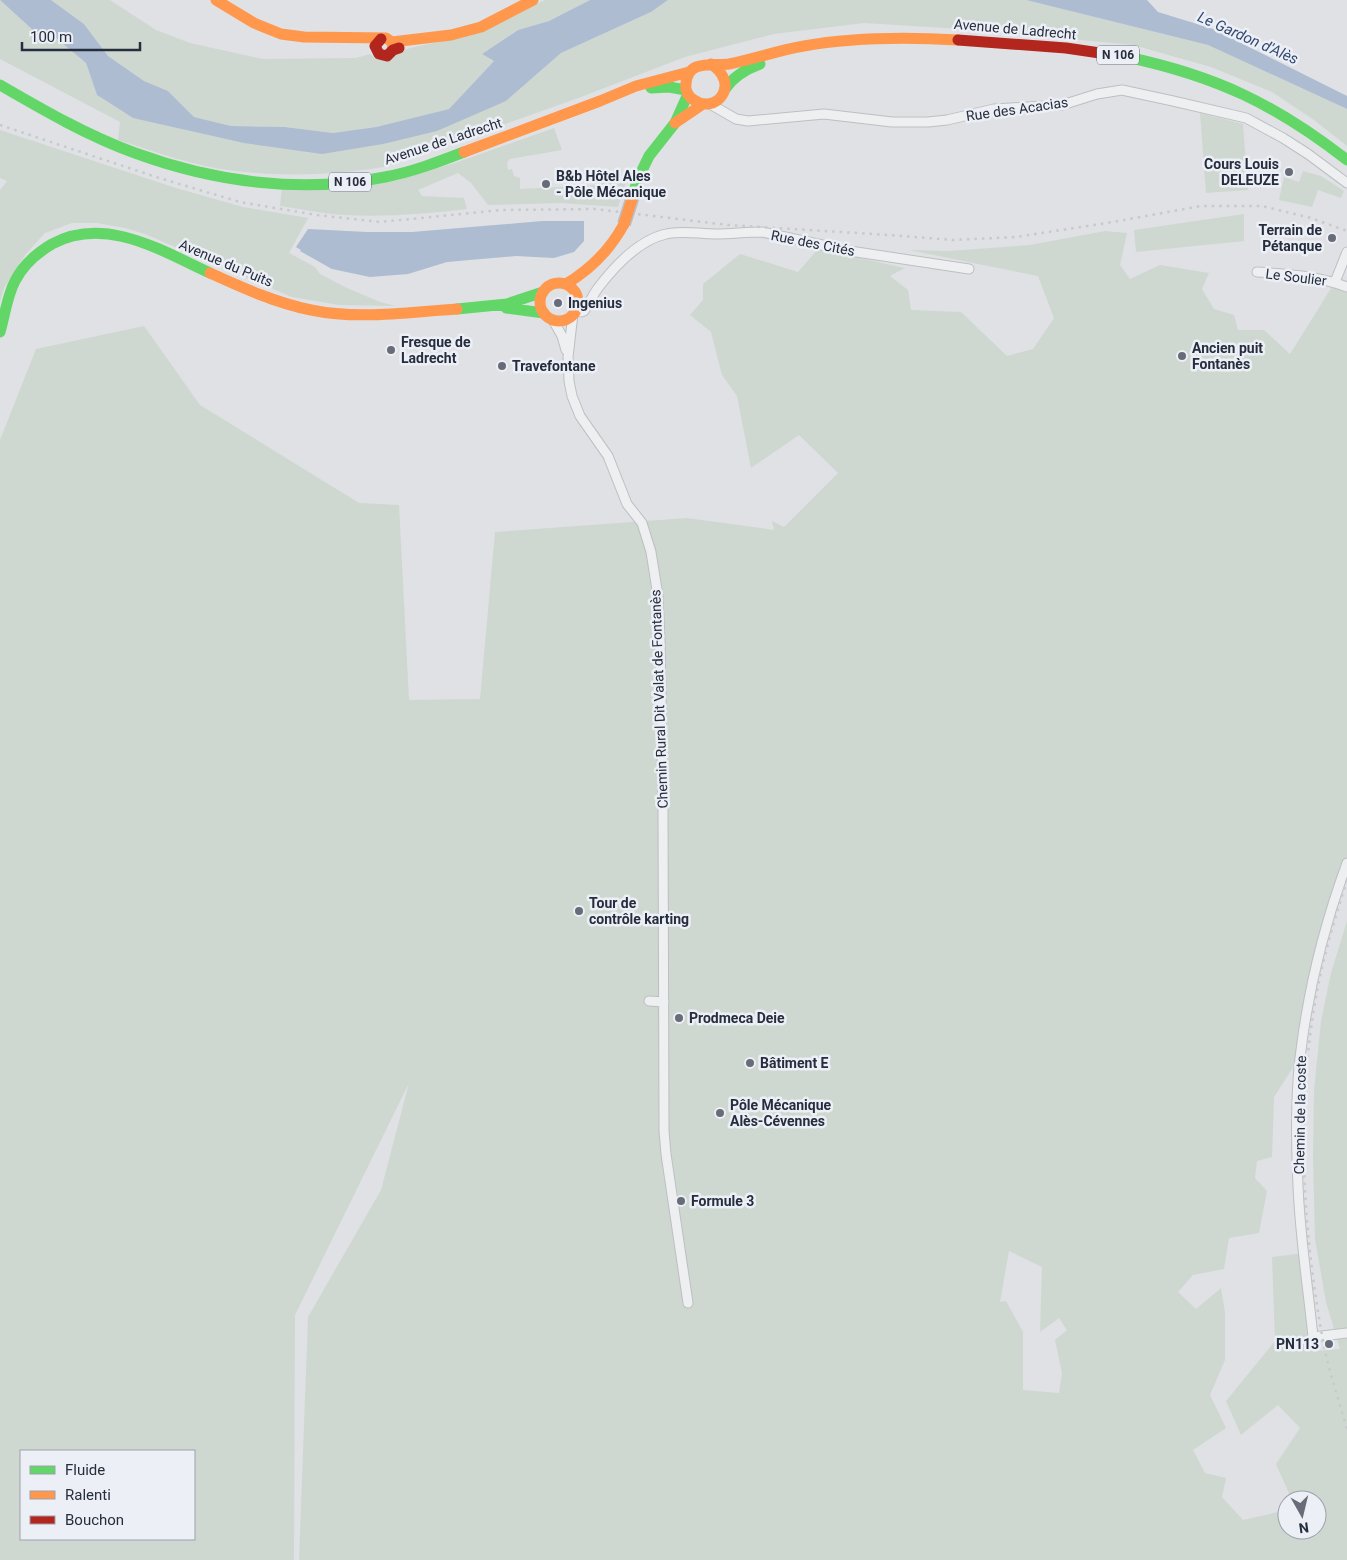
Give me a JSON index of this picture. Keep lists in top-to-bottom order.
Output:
{
  "streets": {
    "main road": ["Avenue de Ladrecht", "N 106", "Avenue du Puits"],
    "street": [
      "Rue des Acacias",
      "Rue des Cités",
      "Le Soulier",
      "Chemin Rural Dit Valat de Fontanès",
      "Chemin de la coste"
    ]
  },
  "crossings": [
    ["Avenue de Ladrecht", "Rue des Acacias"],
    ["Rue des Cités", "Avenue du Puits"],
    ["Rue des Cités", "Chemin Rural Dit Valat de Fontanès"],
    ["Avenue du Puits", "Chemin Rural Dit Valat de Fontanès"]
  ],
  "water": ["Le Gardon d'Alès"],
  "places": [
    "Cours Louis DELEUZE",
    "B&b Hôtel Ales - Pôle Mécanique",
    "Terrain de Pétanque",
    "Ingenius",
    "Fresque de Ladrecht",
    "Ancien puit Fontanès",
    "Travefontane",
    "Tour de contrôle karting",
    "Prodmeca Deie",
    "Bâtiment E",
    "Pôle Mécanique Alès-Cévennes",
    "Formule 3",
    "PN113"
  ],
  "legend": ["Fluide", "Ralenti", "Bouchon"],
  "scale_bar": "100 m",
  "north": "bottom"
}
